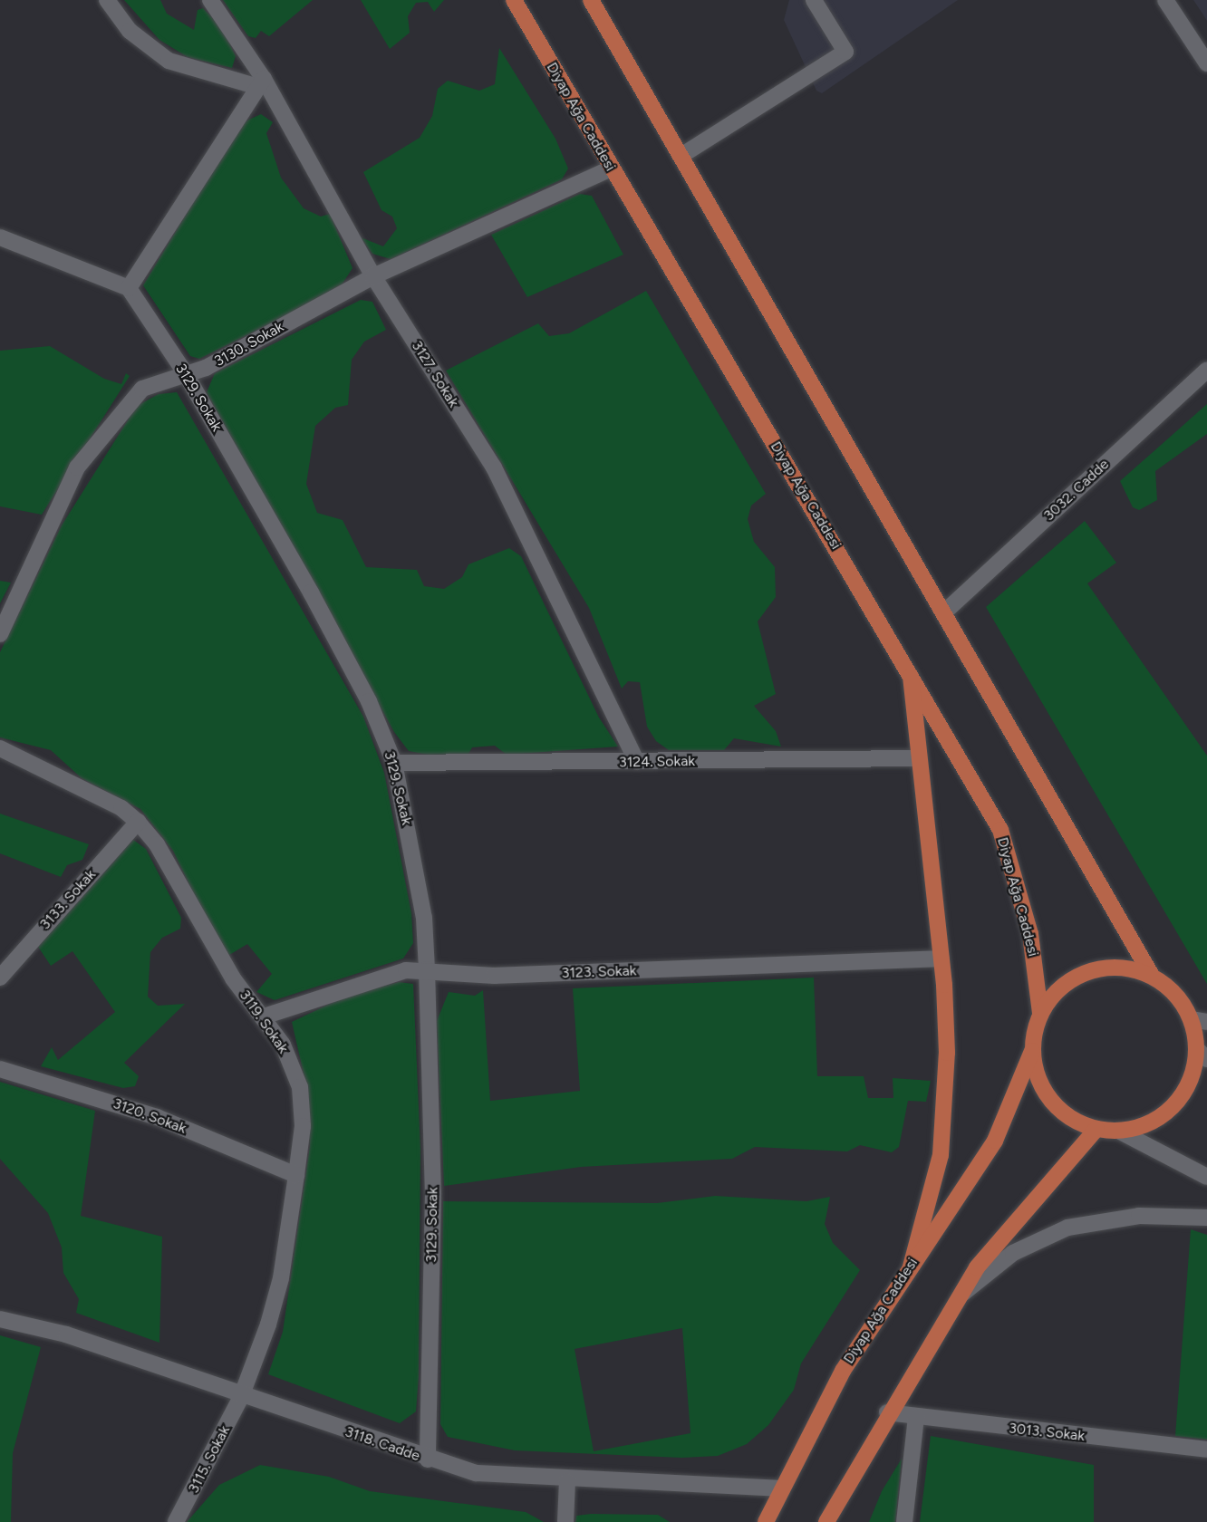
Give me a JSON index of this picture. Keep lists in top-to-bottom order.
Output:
{
  "streets": {
    "main road": ["Diyap Ağa Caddesi"],
    "street": [
      "3130. Sokak",
      "3127. Sokak",
      "3129. Sokak",
      "3032. Cadde",
      "3124. Sokak",
      "3133. Sokak",
      "3123. Sokak",
      "3119. Sokak",
      "3120. Sokak",
      "3013. Sokak",
      "3118. Cadde",
      "3115. Sokak"
    ]
  },
  "crossings": [
    ["Diyap Ağa Caddesi", "3130. Sokak"],
    ["Diyap Ağa Caddesi", "3032. Cadde"],
    ["Diyap Ağa Caddesi", "3118. Cadde"],
    ["3130. Sokak", "3127. Sokak"],
    ["3130. Sokak", "3129. Sokak"],
    ["3127. Sokak", "3124. Sokak"],
    ["3129. Sokak", "3124. Sokak"],
    ["3129. Sokak", "3123. Sokak"],
    ["3129. Sokak", "3118. Cadde"],
    ["3133. Sokak", "3119. Sokak"],
    ["3123. Sokak", "3119. Sokak"],
    ["3119. Sokak", "3120. Sokak"],
    ["3119. Sokak", "3118. Cadde"],
    ["3119. Sokak", "3115. Sokak"],
    ["3118. Cadde", "3115. Sokak"]
  ]
}
